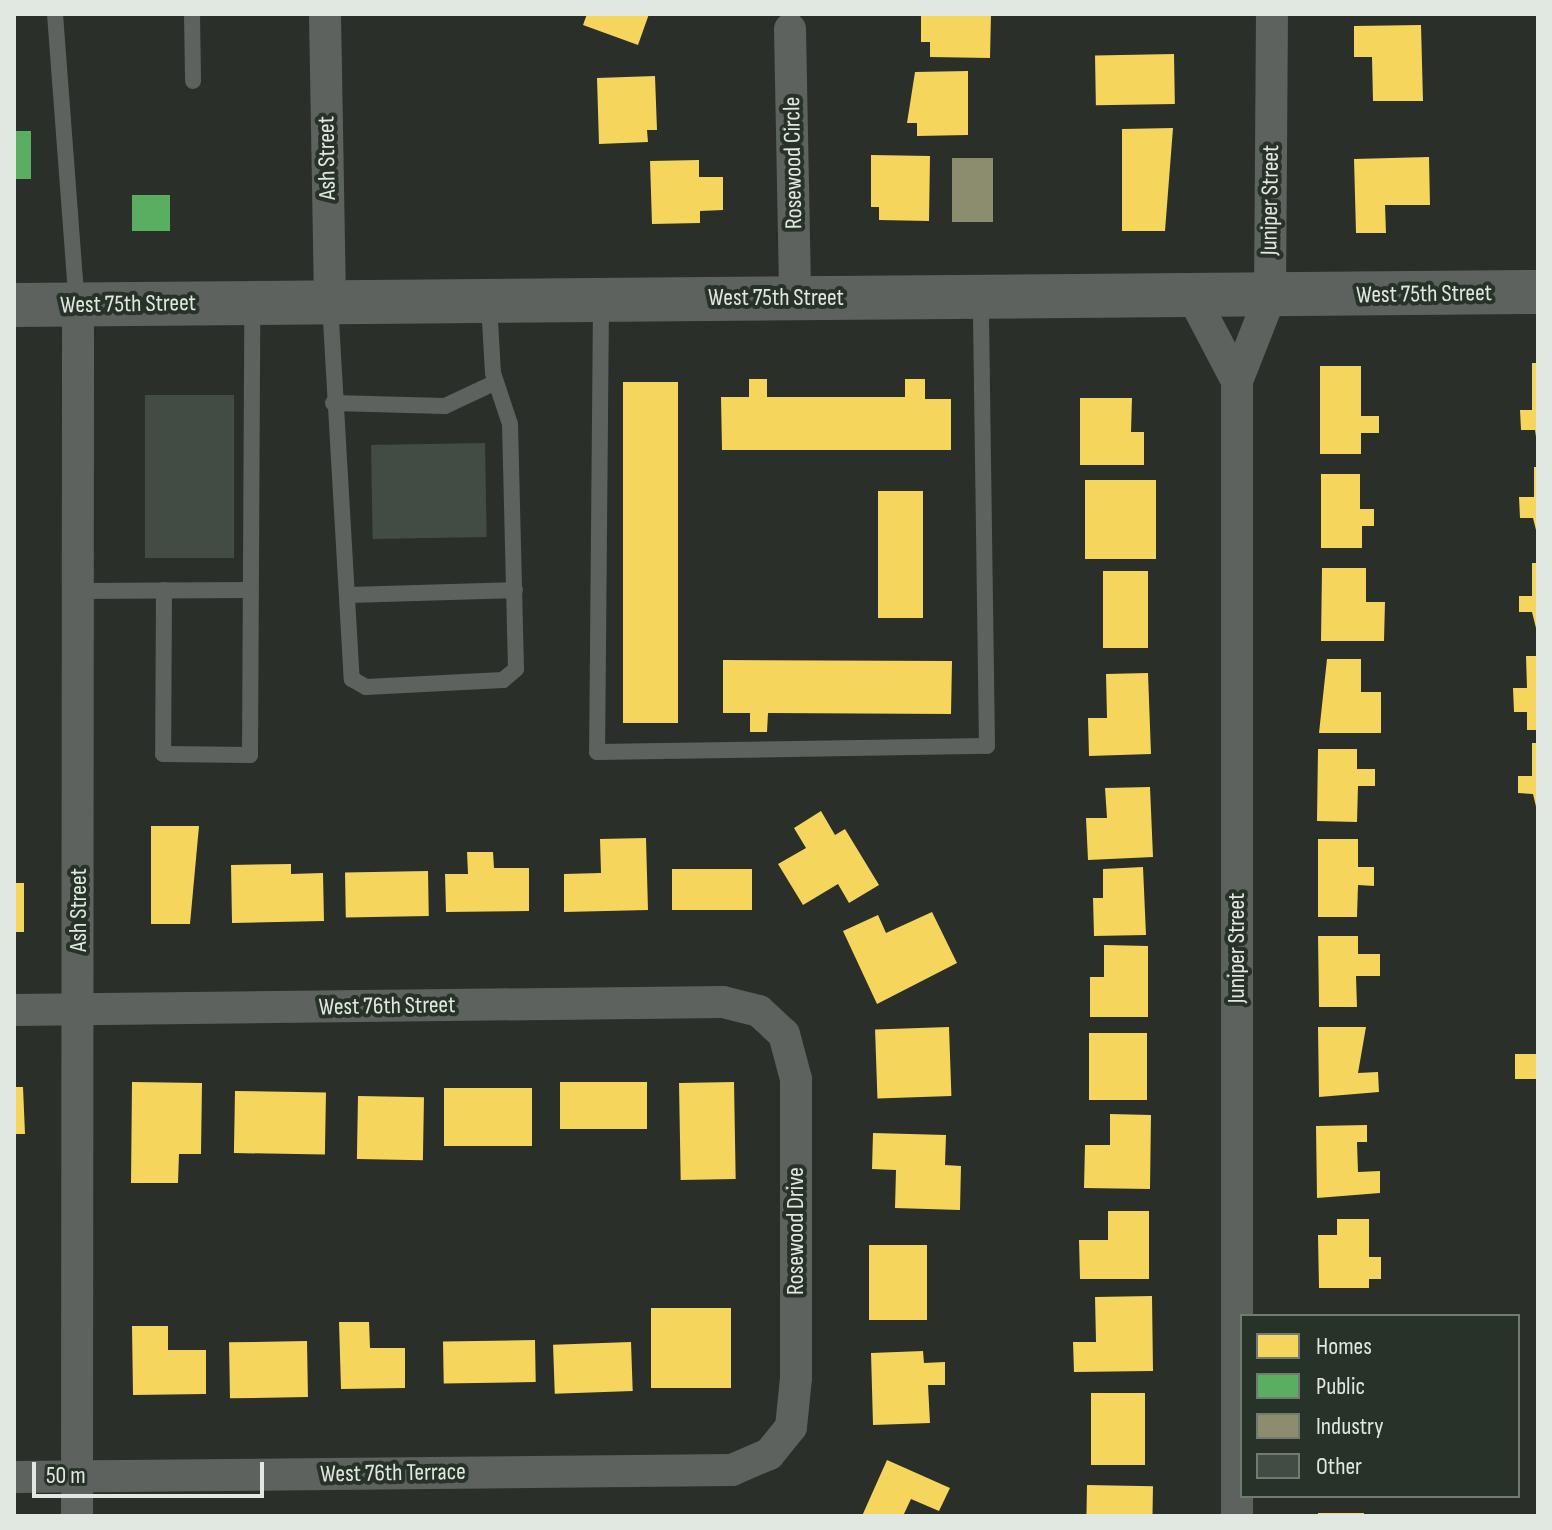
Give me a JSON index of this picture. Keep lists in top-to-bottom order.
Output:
{
  "streets": {
    "main road": ["West 75th Street"],
    "street": [
      "Ash Street",
      "Rosewood Circle",
      "Juniper Street",
      "West 76th Street",
      "Rosewood Drive",
      "West 76th Terrace"
    ]
  },
  "crossings": [
    ["Ash Street", "West 75th Street"],
    ["Ash Street", "West 76th Street"],
    ["Ash Street", "West 76th Terrace"],
    ["Rosewood Circle", "West 75th Street"],
    ["Juniper Street", "West 75th Street"],
    ["West 76th Street", "Rosewood Drive"],
    ["Rosewood Drive", "West 76th Terrace"]
  ],
  "legend": [
    "Homes",
    "Public",
    "Industry",
    "Other"
  ],
  "scale_bar": "50 m"
}
